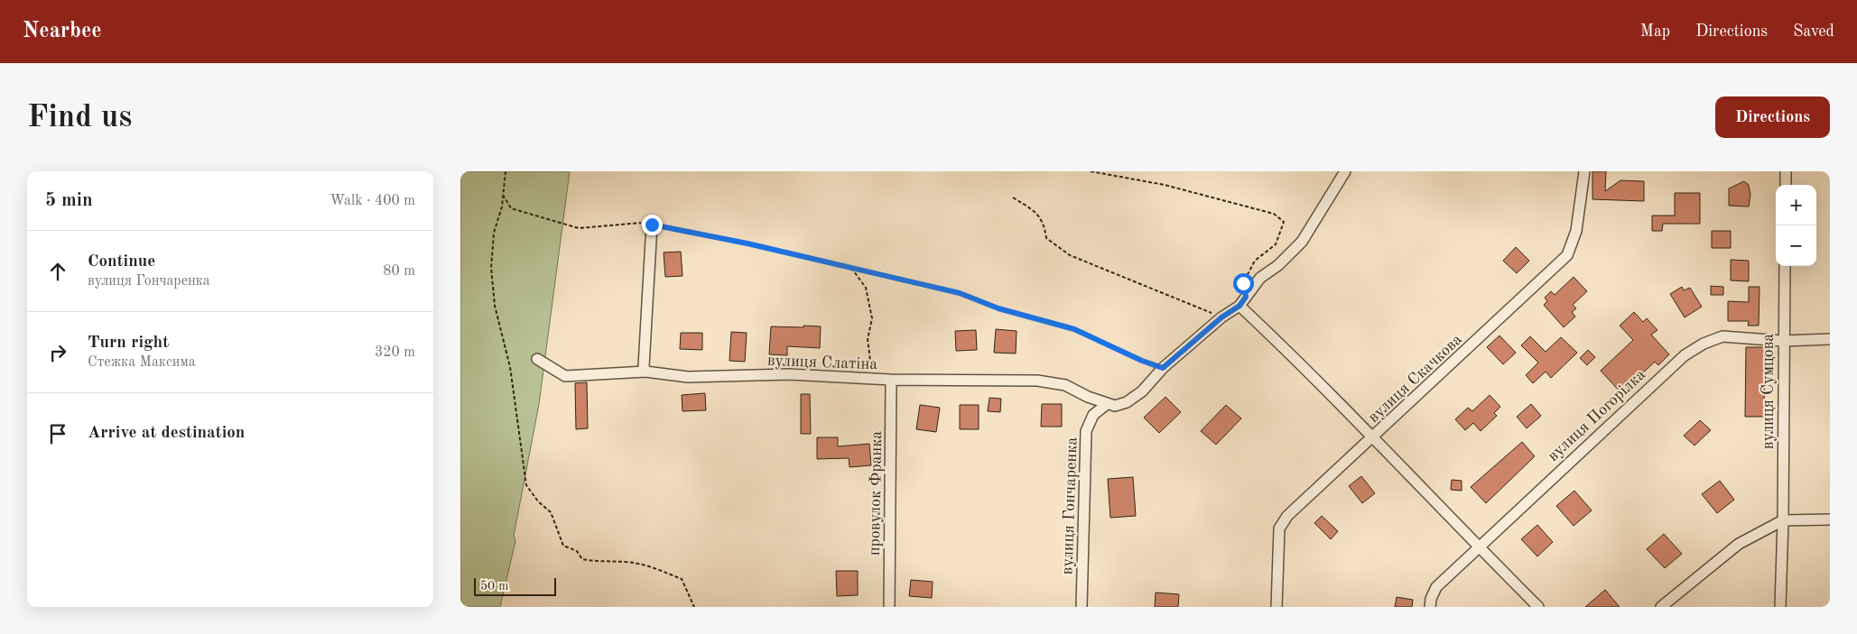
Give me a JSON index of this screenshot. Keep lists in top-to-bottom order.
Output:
{
  "streets": {
    "street": [
      "вулиця Слатіна",
      "вулиця Скачкова",
      "вулиця Сумцова",
      "вулиця Погорілка",
      "провулок Франка",
      "вулиця Гончаренка"
    ]
  },
  "crossings": [
    ["вулиця Слатіна", "провулок Франка"],
    ["вулиця Слатіна", "вулиця Гончаренка"],
    ["вулиця Сумцова", "вулиця Погорілка"]
  ],
  "scale_bar": "50 m",
  "page": {
    "header": "Nearbee",
    "nav": ["Map", "Directions", "Saved"],
    "buttons": "Directions",
    "title": "Find us",
    "heading": ["5 min", "Walk · 400 m"],
    "map_buttons": ["+", "−"],
    "list": [
      ["Continue", "вулиця Гончаренка", "80 m"],
      ["Turn right", "Стежка Максима", "320 m"],
      "Arrive at destination"
    ],
    "scale": "50 m"
  }
}
